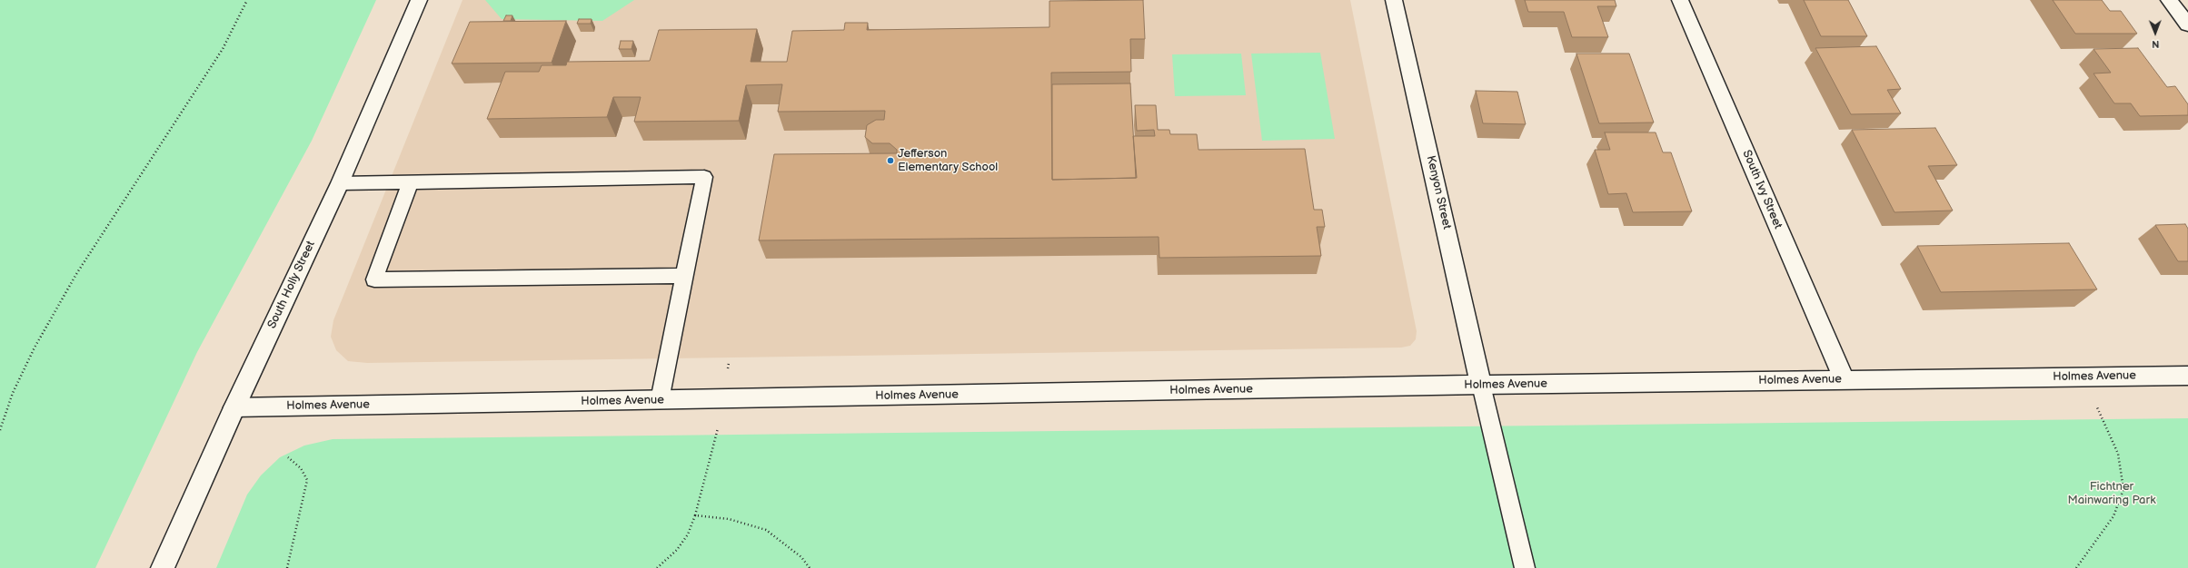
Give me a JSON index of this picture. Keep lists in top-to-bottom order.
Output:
{
  "streets": {
    "street": [
      "South Ivy Street",
      "Kenyon Street",
      "South Holly Street",
      "Holmes Avenue"
    ]
  },
  "crossings": [
    ["South Ivy Street", "Holmes Avenue"],
    ["Kenyon Street", "Holmes Avenue"],
    ["South Holly Street", "Holmes Avenue"]
  ],
  "parks": ["Fichtner Mainwaring Park"],
  "places": ["Jefferson Elementary School"],
  "north": "bottom"
}
